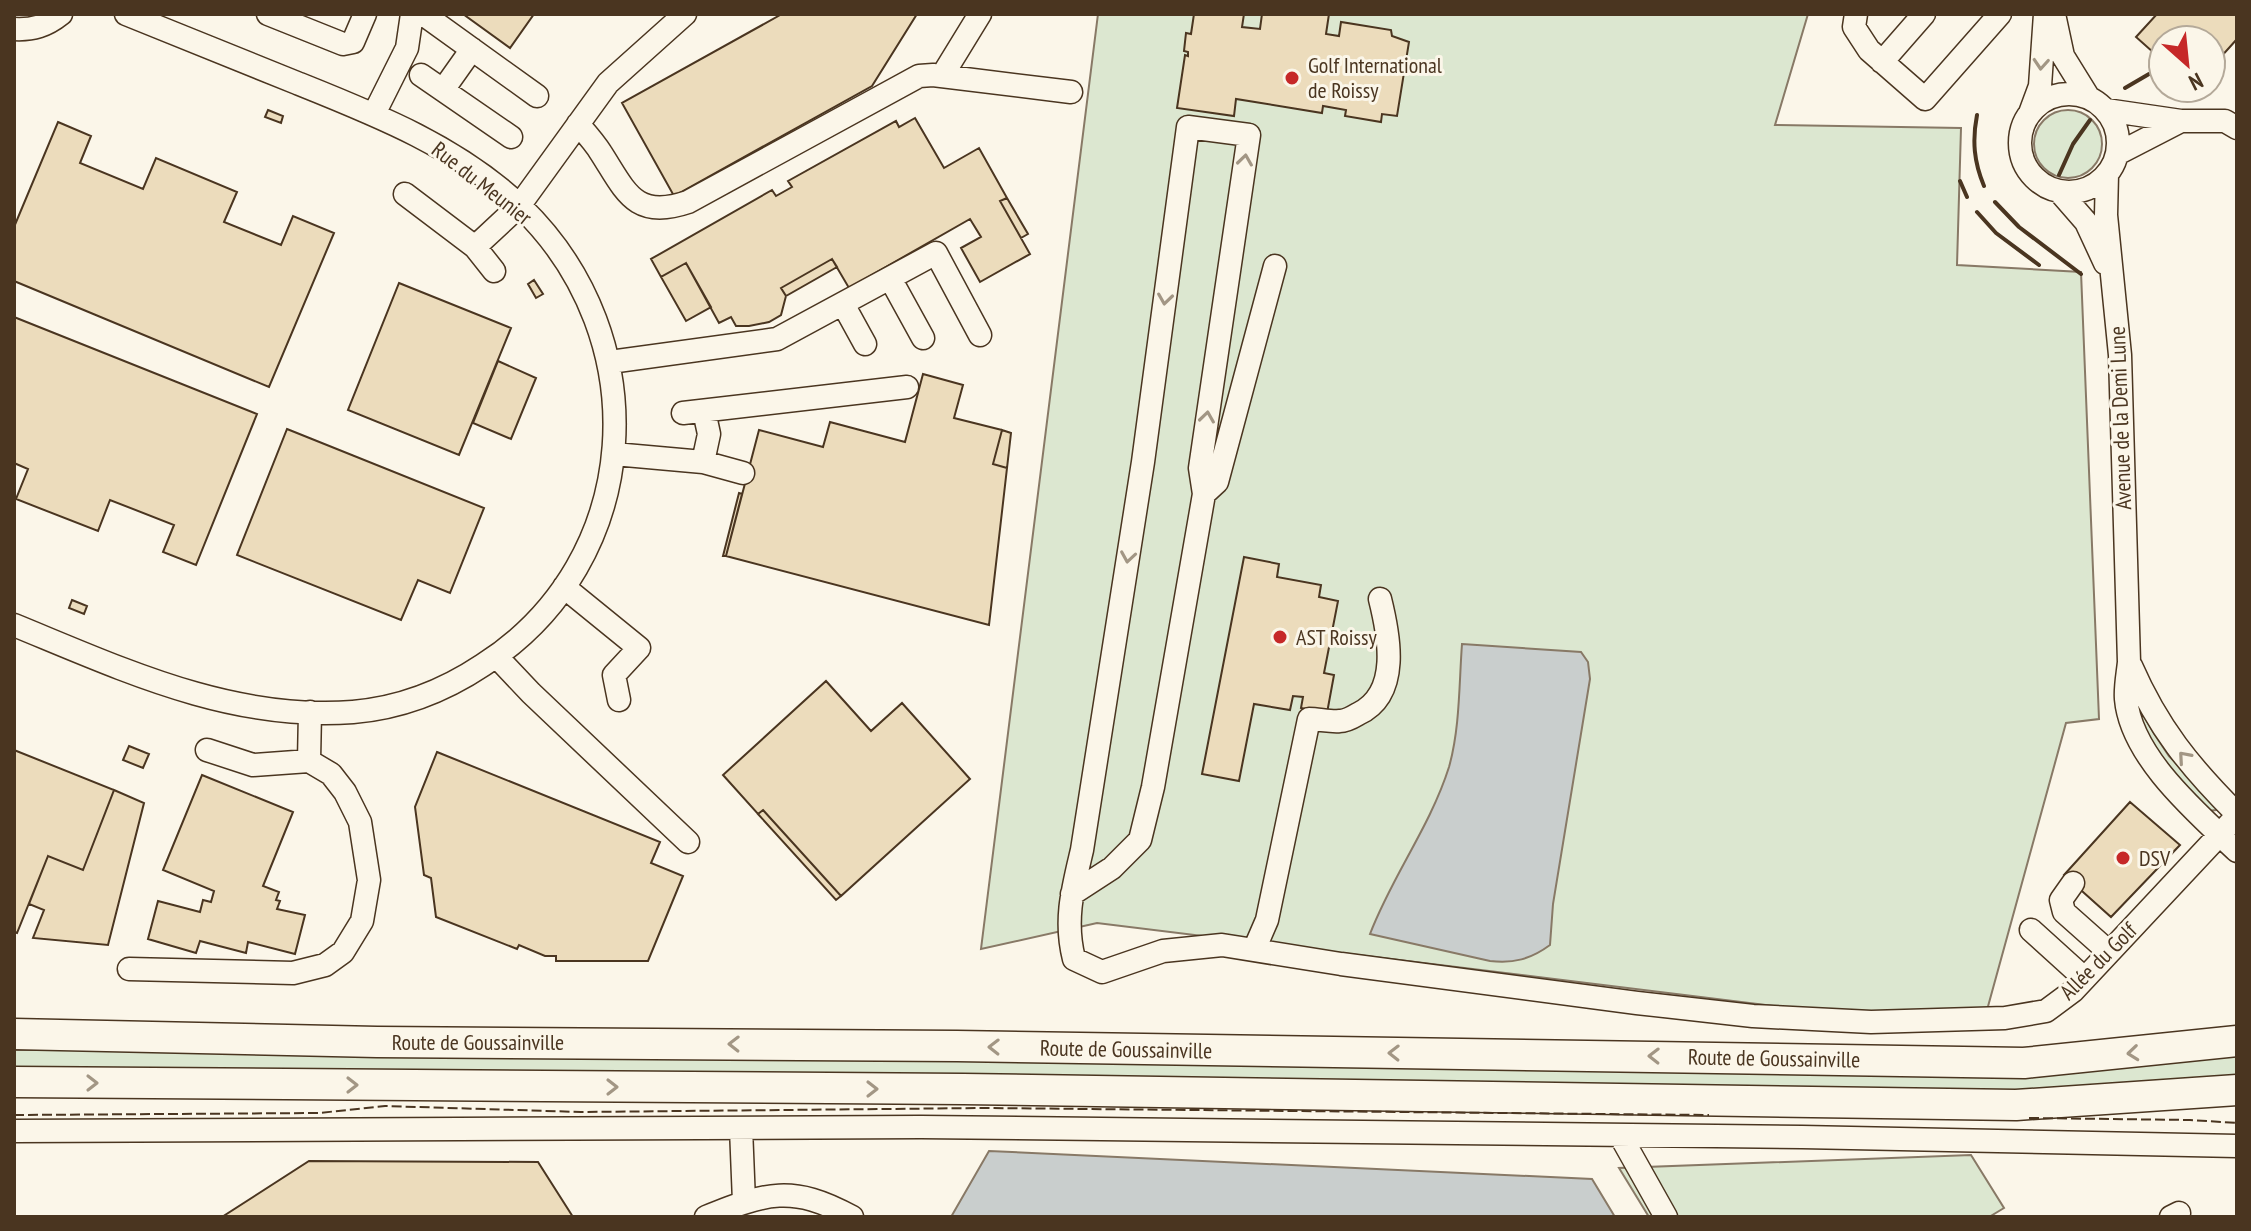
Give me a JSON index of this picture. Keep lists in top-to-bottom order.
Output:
{
  "streets": {
    "main road": ["Route de Goussainville"],
    "street": ["Rue du Meunier", "Avenue de la Demi Lune", "Allée du Golf"]
  },
  "crossings": [
    ["Avenue de la Demi Lune", "Allée du Golf"]
  ],
  "places": ["Golf International de Roissy", "AST Roissy", "DSV"],
  "north": "bottom right"
}
